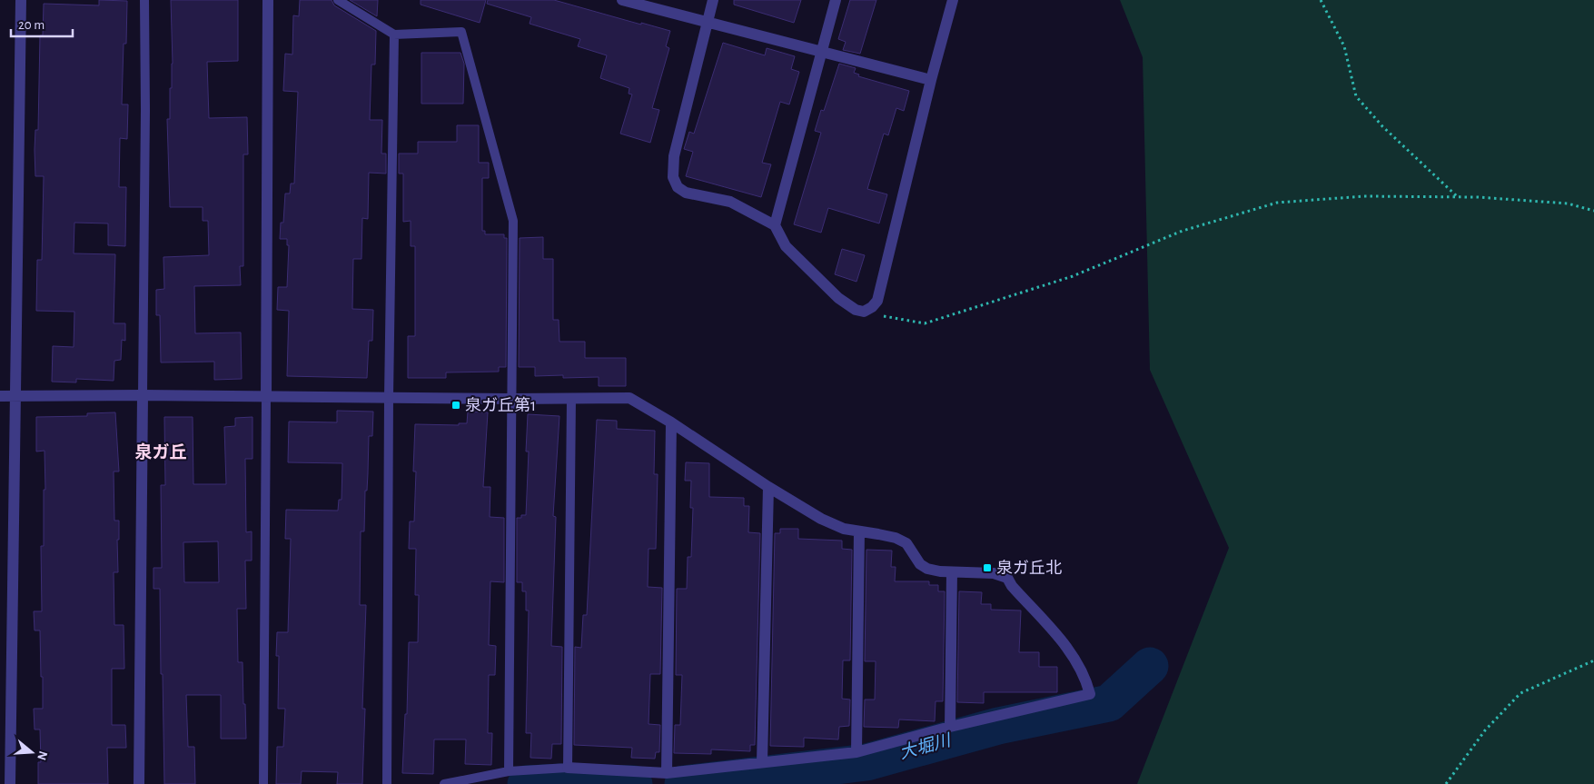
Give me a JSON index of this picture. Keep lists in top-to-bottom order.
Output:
{
  "districts": ["泉ガ丘"],
  "water": ["大堀川"],
  "places": {
    "transit": ["泉ガ丘第1", "泉ガ丘北"]
  },
  "scale_bar": "20 m",
  "north": "right"
}
